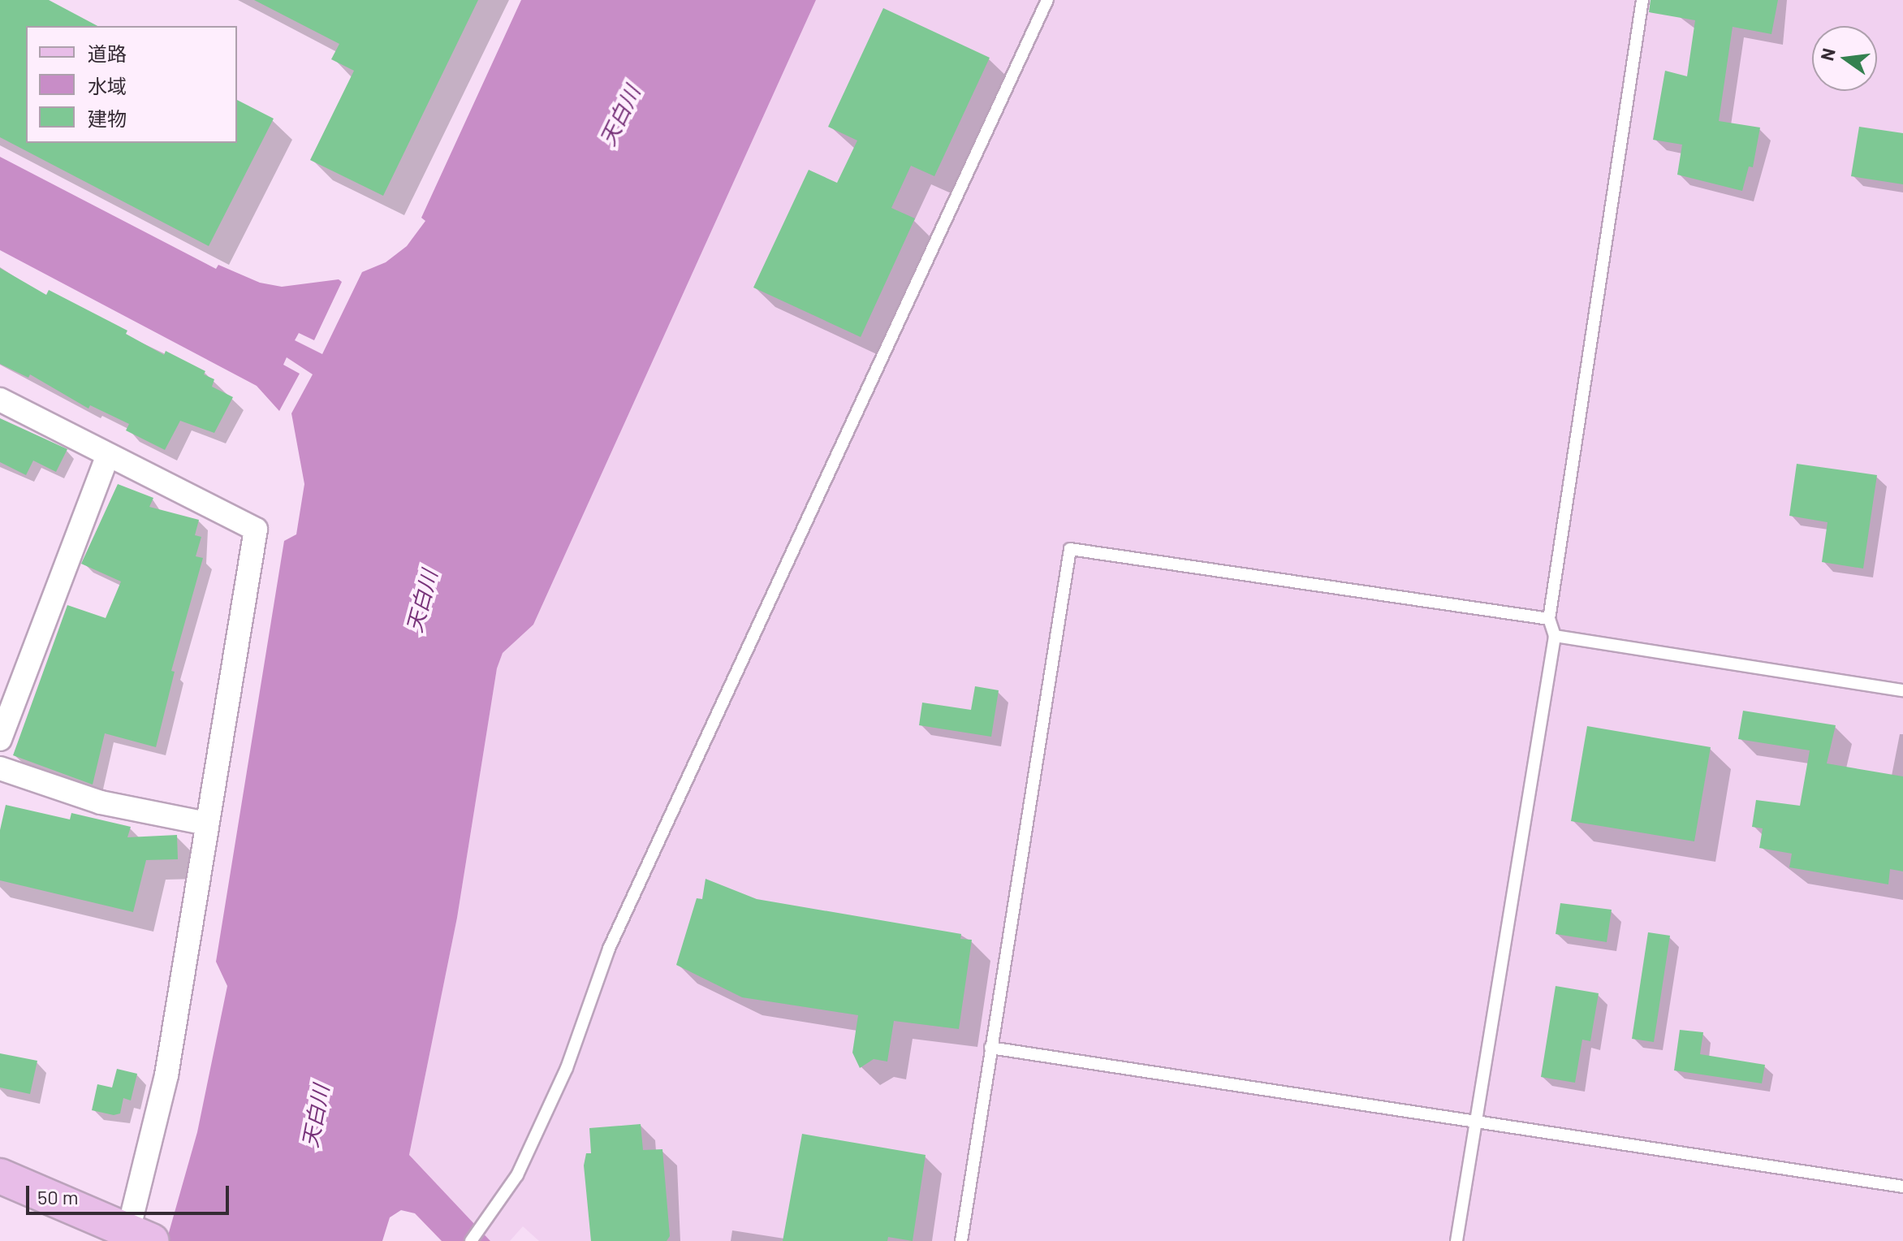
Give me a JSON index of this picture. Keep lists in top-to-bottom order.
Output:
{
  "water": ["天白川"],
  "legend": ["道路", "水域", "建物"],
  "scale_bar": "50 m",
  "north": "left"
}
